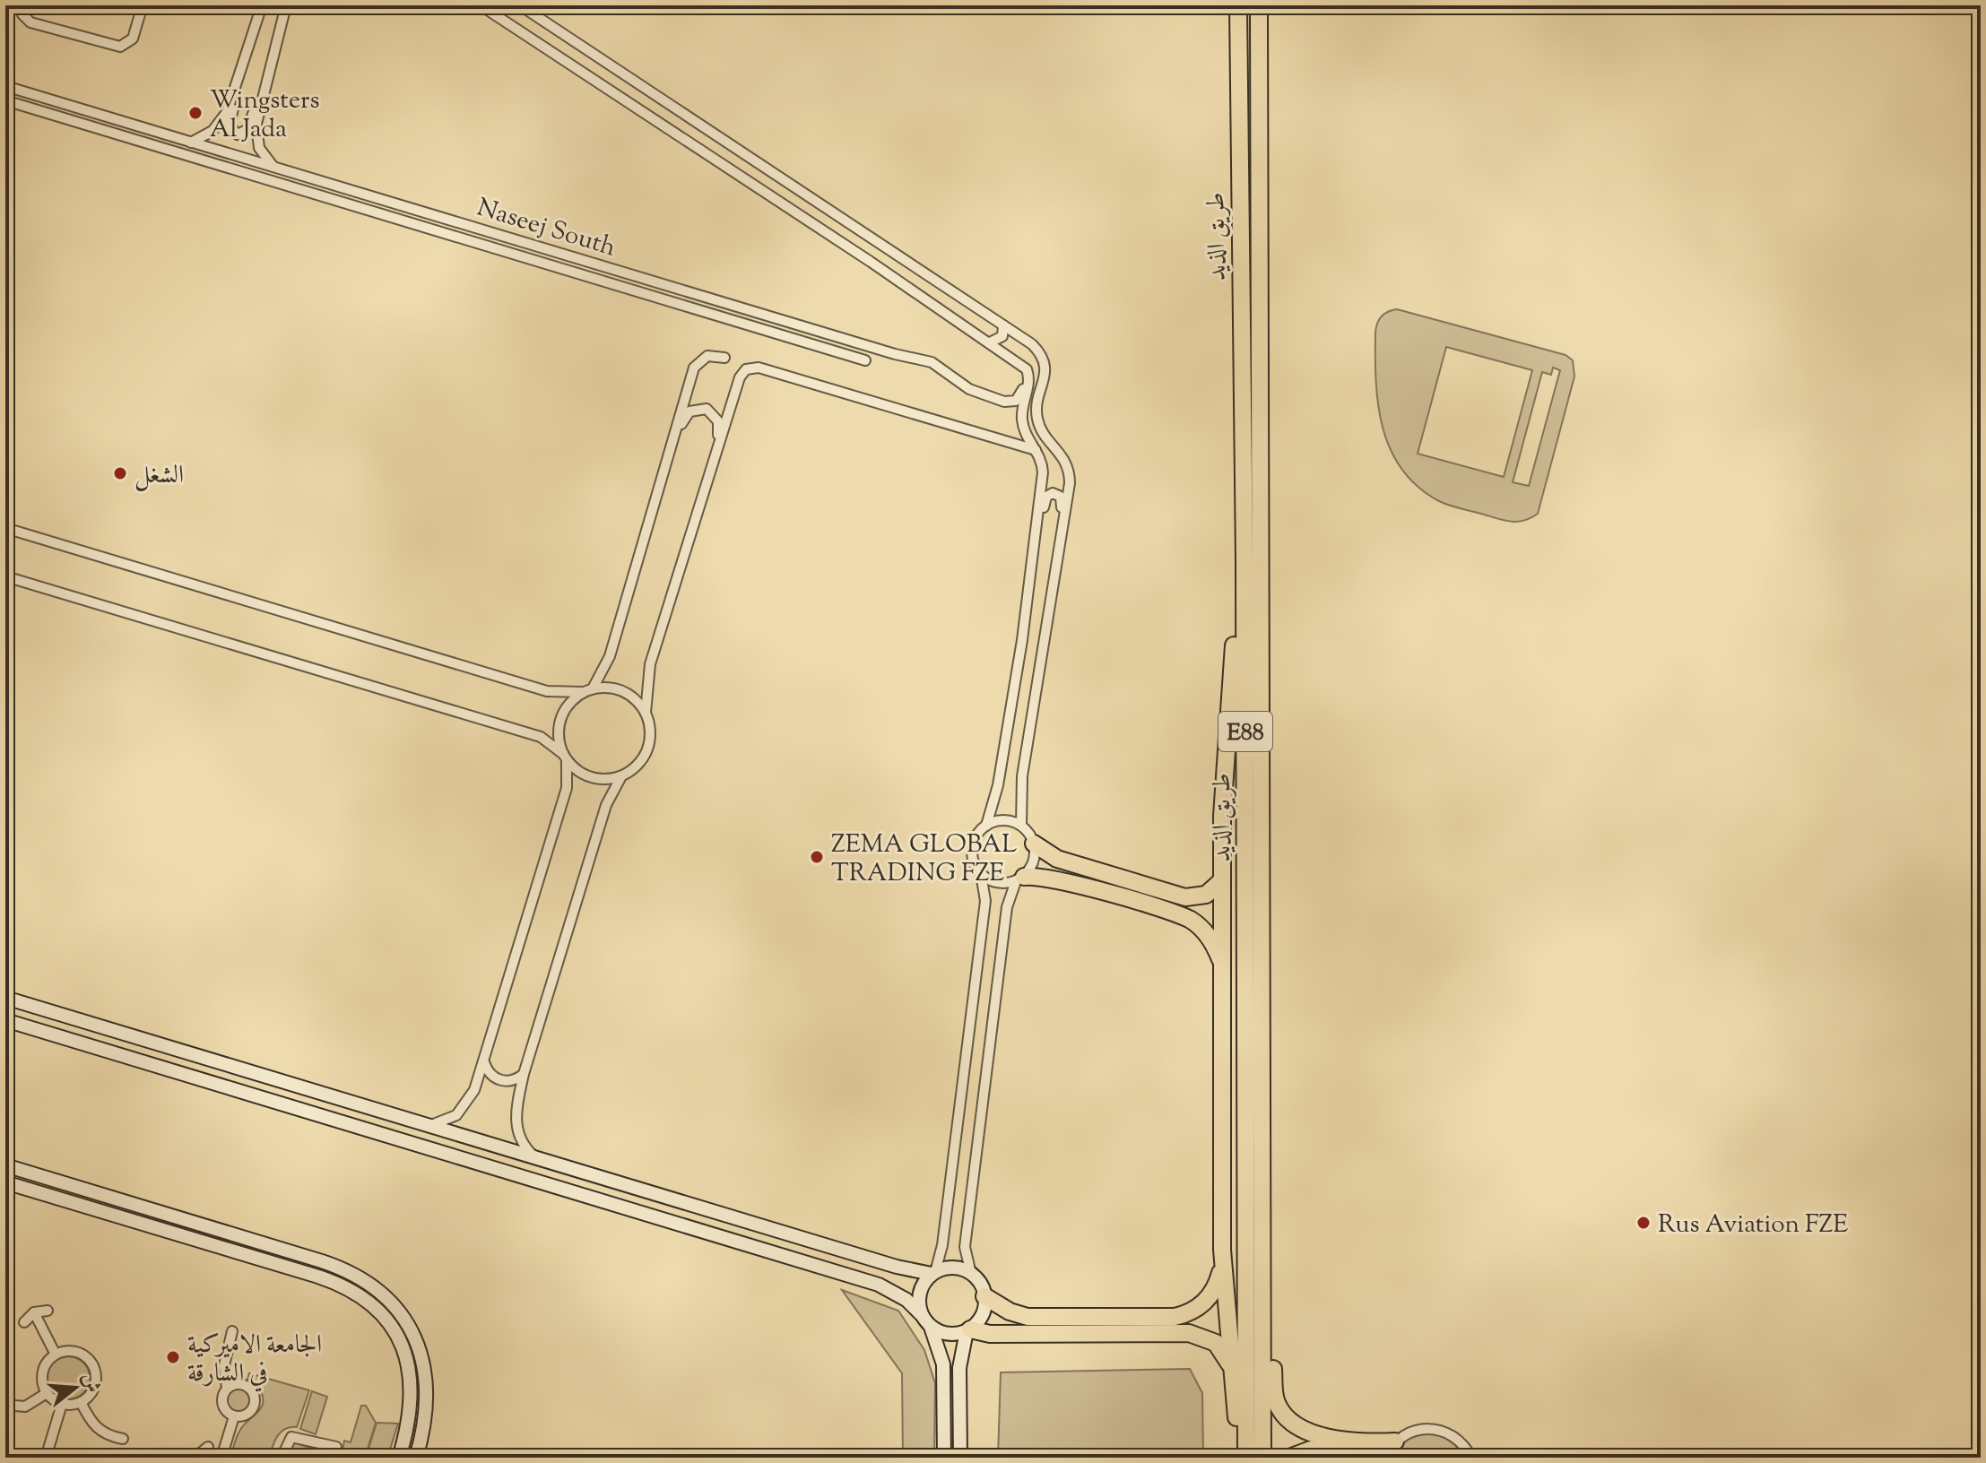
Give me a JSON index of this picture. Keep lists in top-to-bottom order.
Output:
{
  "streets": {
    "highway": ["طريق الذيد", "E88"],
    "street": ["Naseej South"]
  },
  "places": [
    "Wingsters Al Jada",
    "الشغل",
    "ZEMA GLOBAL TRADING FZE",
    "Rus Aviation FZE",
    "الجامعة الاميركية في الشارقة"
  ],
  "north": "right"
}
